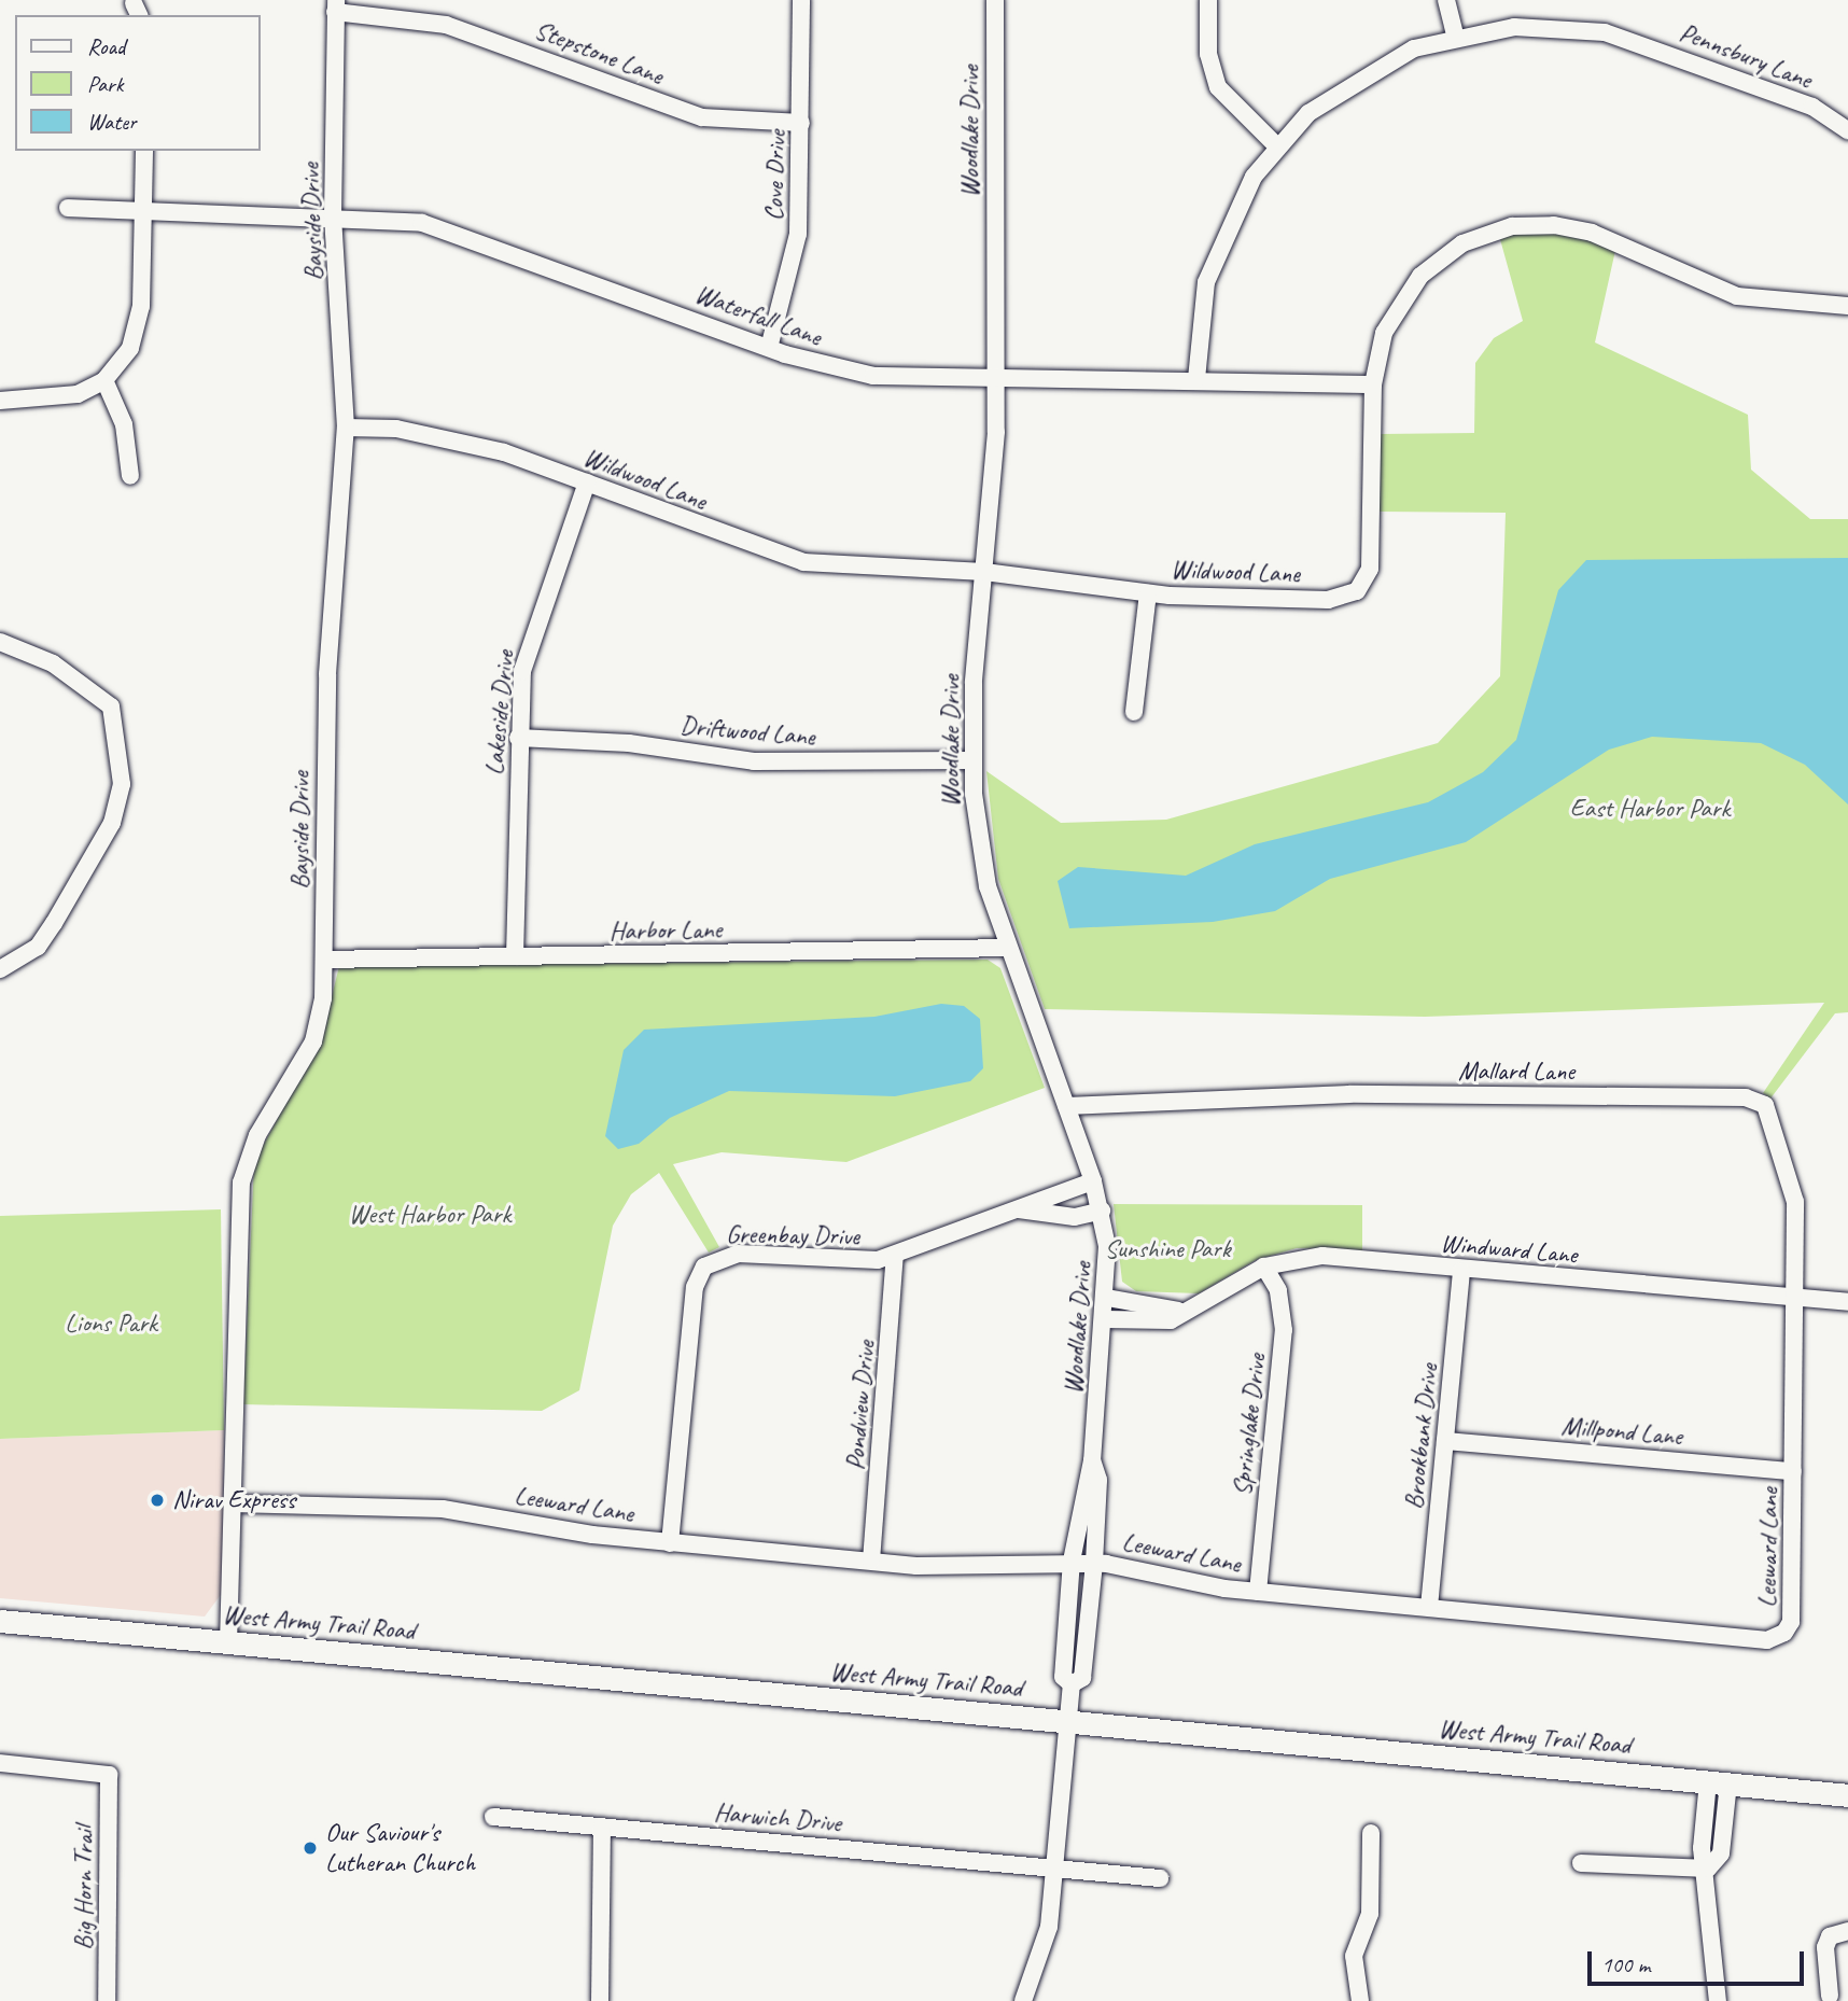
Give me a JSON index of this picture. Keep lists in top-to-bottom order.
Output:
{
  "streets": {
    "main road": ["West Army Trail Road"],
    "street": [
      "Stepstone Lane",
      "Pennsbury Lane",
      "Woodlake Drive",
      "Cove Drive",
      "Bayside Drive",
      "Waterfall Lane",
      "Wildwood Lane",
      "Lakeside Drive",
      "Driftwood Lane",
      "Harbor Lane",
      "Mallard Lane",
      "Greenbay Drive",
      "Windward Lane",
      "Pondview Drive",
      "Springlake Drive",
      "Millpond Lane",
      "Brookbank Drive",
      "Leeward Lane",
      "Harwich Drive",
      "Big Horn Trail"
    ]
  },
  "crossings": [
    ["Stepstone Lane", "Cove Drive"],
    ["Stepstone Lane", "Bayside Drive"],
    ["Pennsbury Lane", "Waterfall Lane"],
    ["Woodlake Drive", "Waterfall Lane"],
    ["Woodlake Drive", "Wildwood Lane"],
    ["Woodlake Drive", "Driftwood Lane"],
    ["Woodlake Drive", "Harbor Lane"],
    ["Woodlake Drive", "Mallard Lane"],
    ["Woodlake Drive", "Greenbay Drive"],
    ["Woodlake Drive", "Windward Lane"],
    ["Woodlake Drive", "Leeward Lane"],
    ["Woodlake Drive", "West Army Trail Road"],
    ["Woodlake Drive", "Harwich Drive"],
    ["Cove Drive", "Waterfall Lane"],
    ["Bayside Drive", "Waterfall Lane"],
    ["Bayside Drive", "Wildwood Lane"],
    ["Bayside Drive", "Harbor Lane"],
    ["Bayside Drive", "Leeward Lane"],
    ["Bayside Drive", "West Army Trail Road"],
    ["Waterfall Lane", "Wildwood Lane"],
    ["Wildwood Lane", "Lakeside Drive"],
    ["Lakeside Drive", "Driftwood Lane"],
    ["Lakeside Drive", "Harbor Lane"],
    ["Mallard Lane", "Windward Lane"],
    ["Mallard Lane", "Leeward Lane"],
    ["Greenbay Drive", "Pondview Drive"],
    ["Greenbay Drive", "Leeward Lane"],
    ["Windward Lane", "Springlake Drive"],
    ["Windward Lane", "Brookbank Drive"],
    ["Windward Lane", "Leeward Lane"],
    ["Pondview Drive", "Leeward Lane"],
    ["Springlake Drive", "Leeward Lane"],
    ["Millpond Lane", "Brookbank Drive"],
    ["Millpond Lane", "Leeward Lane"],
    ["Brookbank Drive", "Leeward Lane"]
  ],
  "parks": [
    "East Harbor Park",
    "West Harbor Park",
    "Sunshine Park",
    "Lions Park"
  ],
  "places": ["Nirav Express", "Our Saviour's Lutheran Church"],
  "legend": ["Road", "Park", "Water"],
  "scale_bar": "100 m"
}
